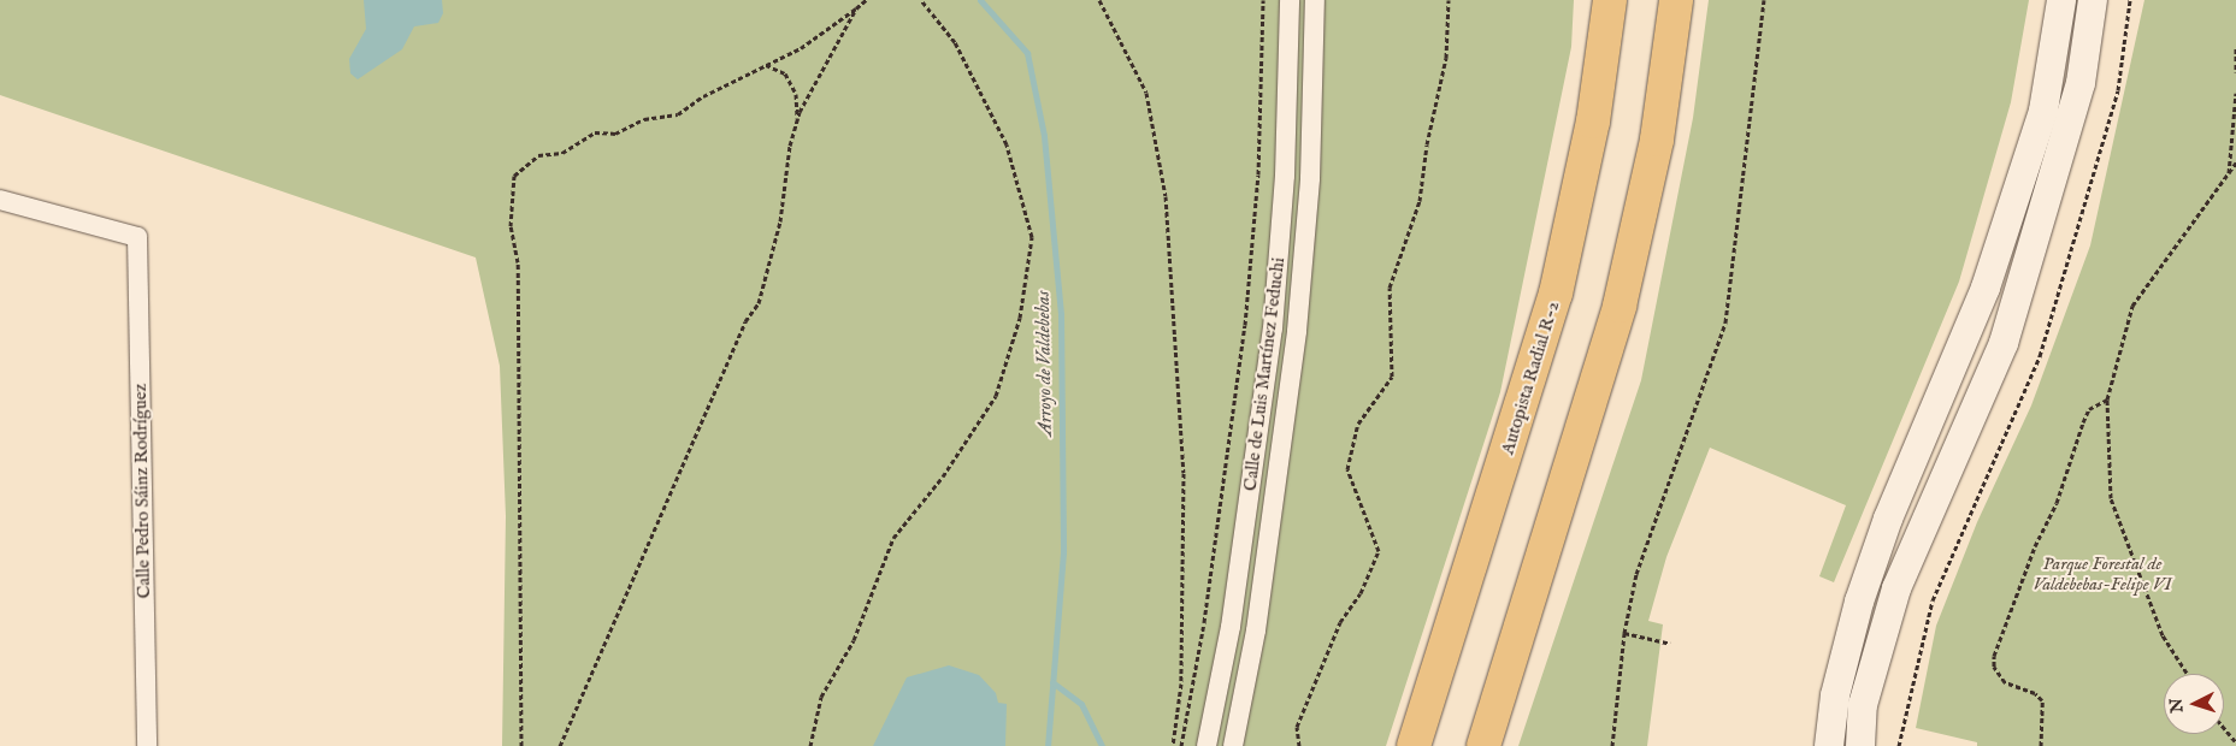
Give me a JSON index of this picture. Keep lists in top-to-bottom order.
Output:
{
  "streets": {
    "highway": ["Autopista Radial R-2"],
    "street": ["Calle de Luis Martínez Feduchi", "Calle Pedro Sáinz Rodríguez"]
  },
  "water": ["Arroyo de Valdebebas"],
  "parks": ["Parque Forestal de Valdebebas-Felipe VI"],
  "north": "left"
}
